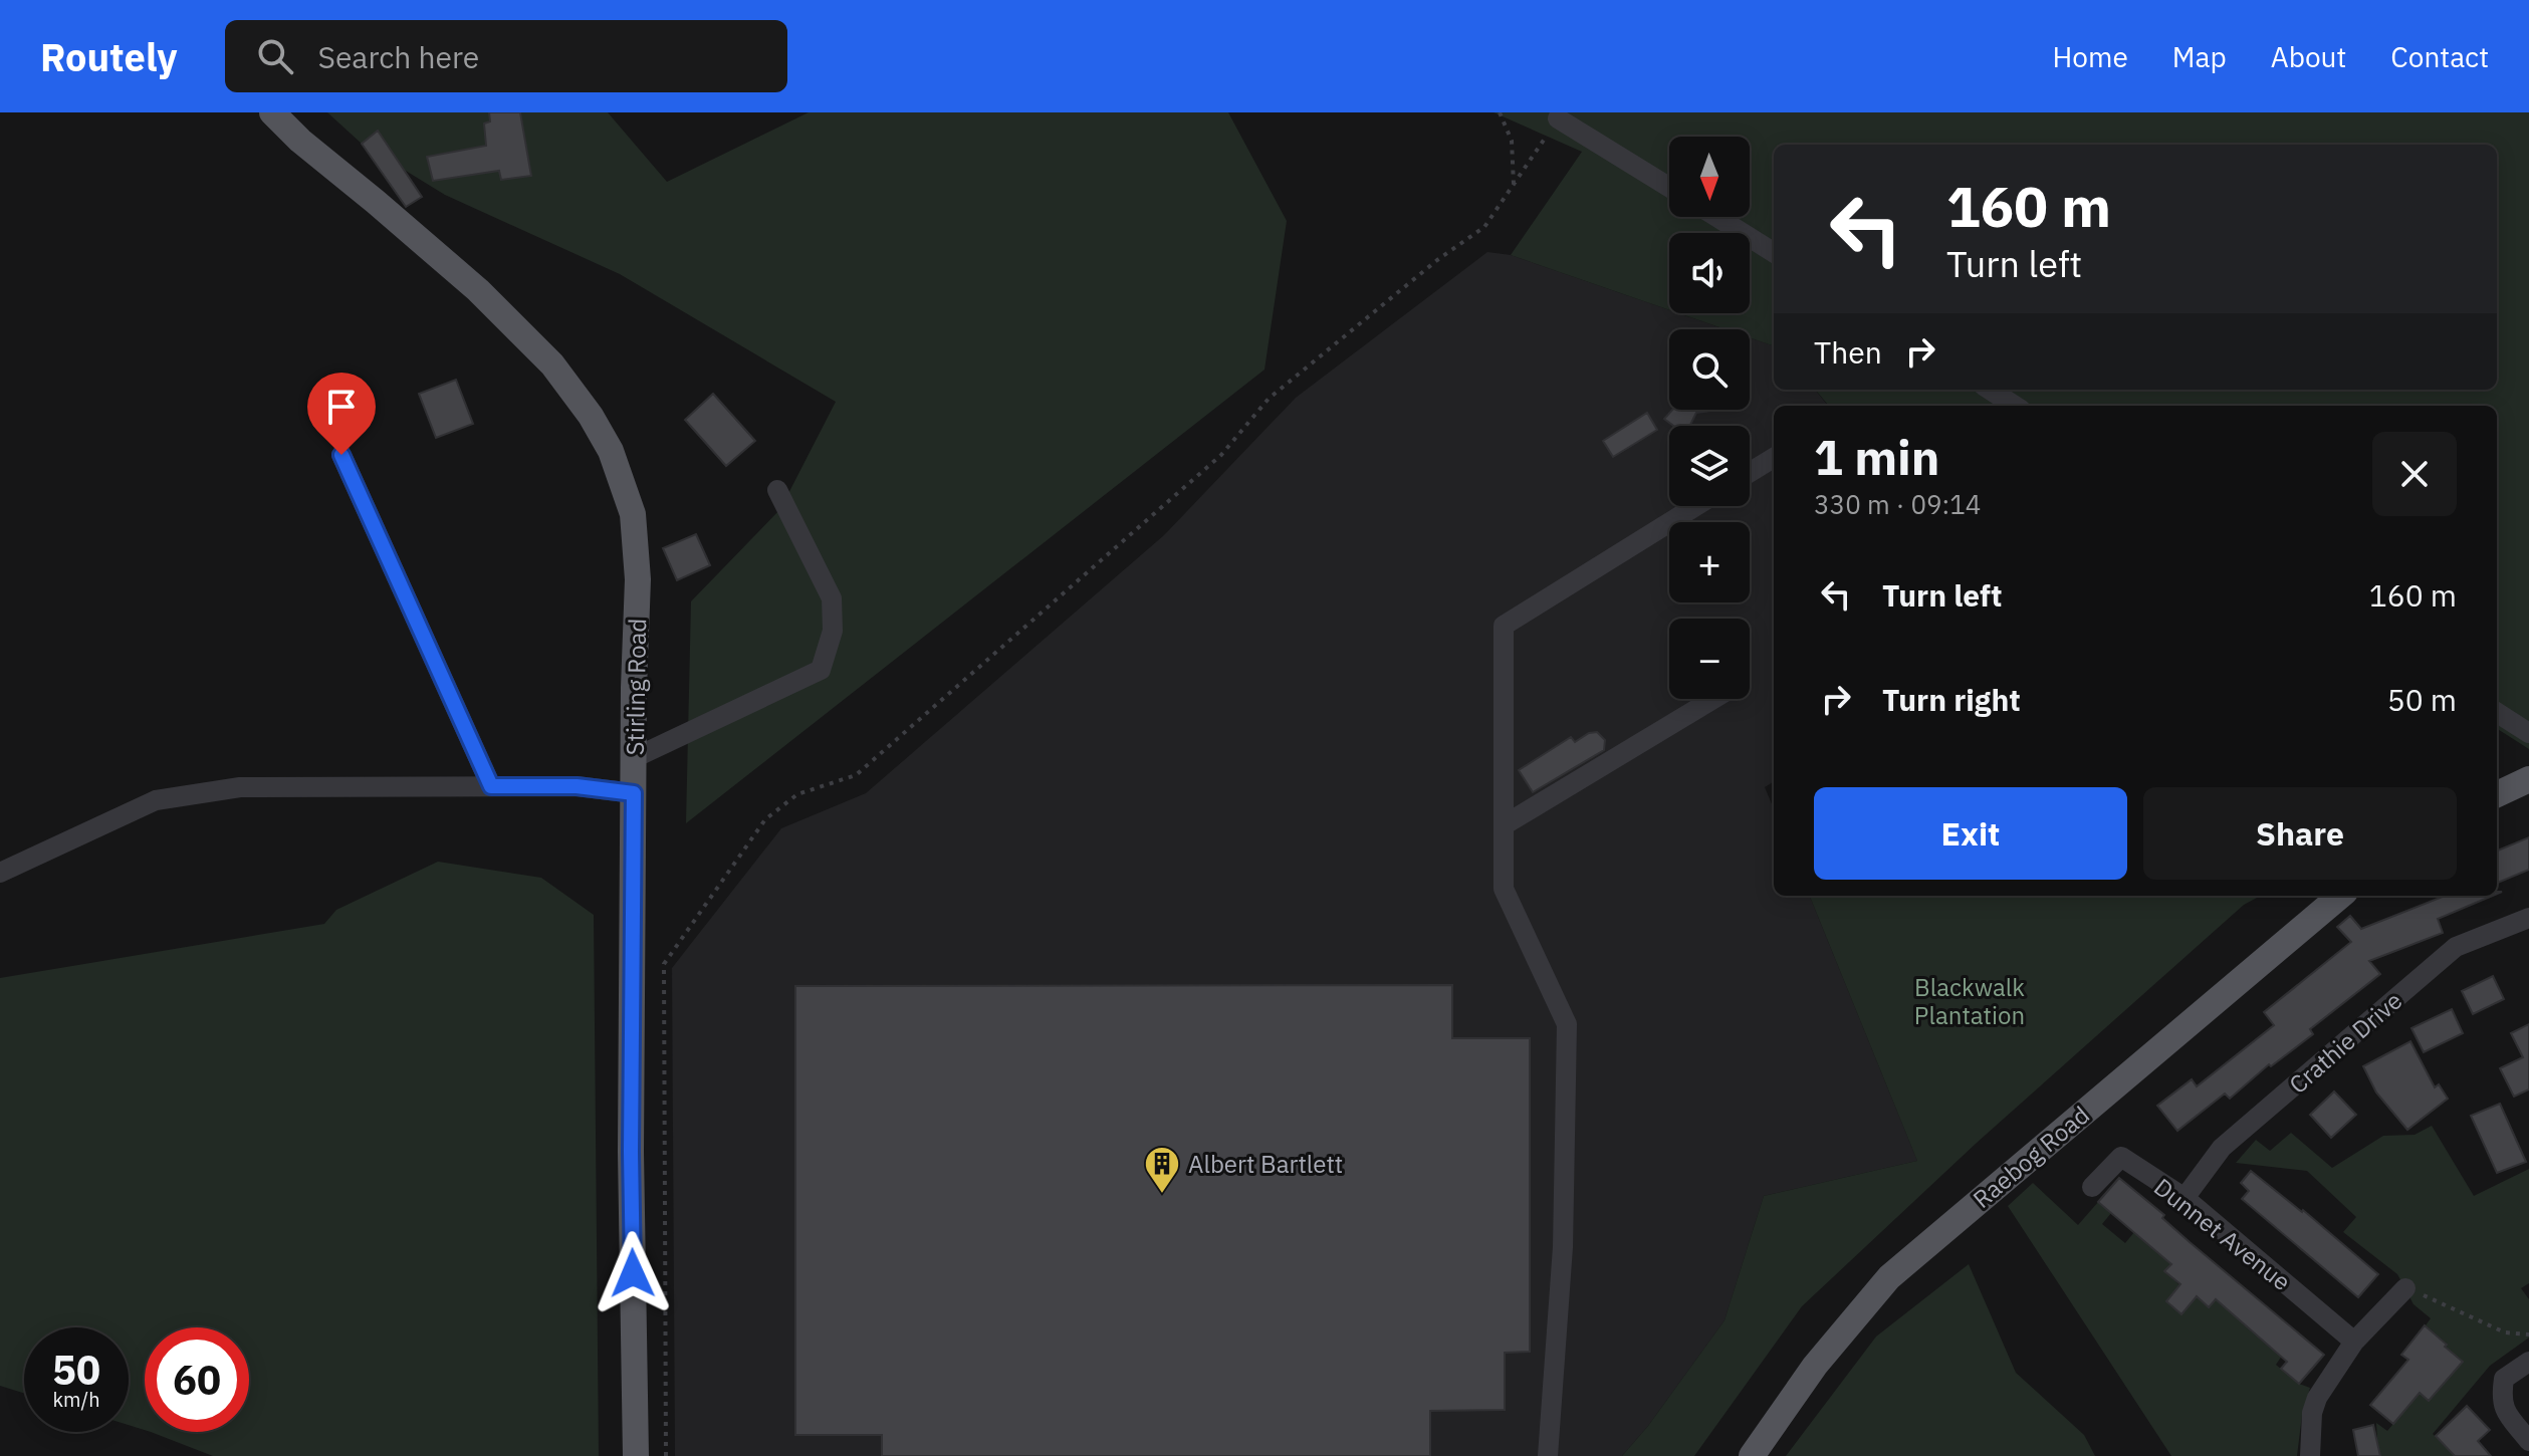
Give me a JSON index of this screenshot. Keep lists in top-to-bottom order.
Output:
{
  "streets": {
    "main road": ["Stirling Road", "Raebog Road"],
    "street": ["Crathie Drive", "Dunnet Avenue"]
  },
  "crossings": [
    ["Crathie Drive", "Dunnet Avenue"]
  ],
  "parks": ["Blackwalk Plantation"],
  "places": {
    "building": ["Albert Bartlett"]
  },
  "north": "bottom",
  "page": {
    "header": "Routely",
    "search": "Search here",
    "nav": [
      "Home",
      "Map",
      "About",
      "Contact"
    ],
    "map_buttons": ["+", "−"],
    "turn": ["160 m", "Turn left"],
    "then": "Then",
    "heading": ["1 min", "330 m · 09:14"],
    "list": [
      {
        "name": "Turn left",
        "value": "160 m"
      },
      {
        "name": "Turn right",
        "value": "50 m"
      }
    ],
    "buttons": ["Exit", "Share"],
    "speed": "50 km/h",
    "limit": "60"
  }
}
